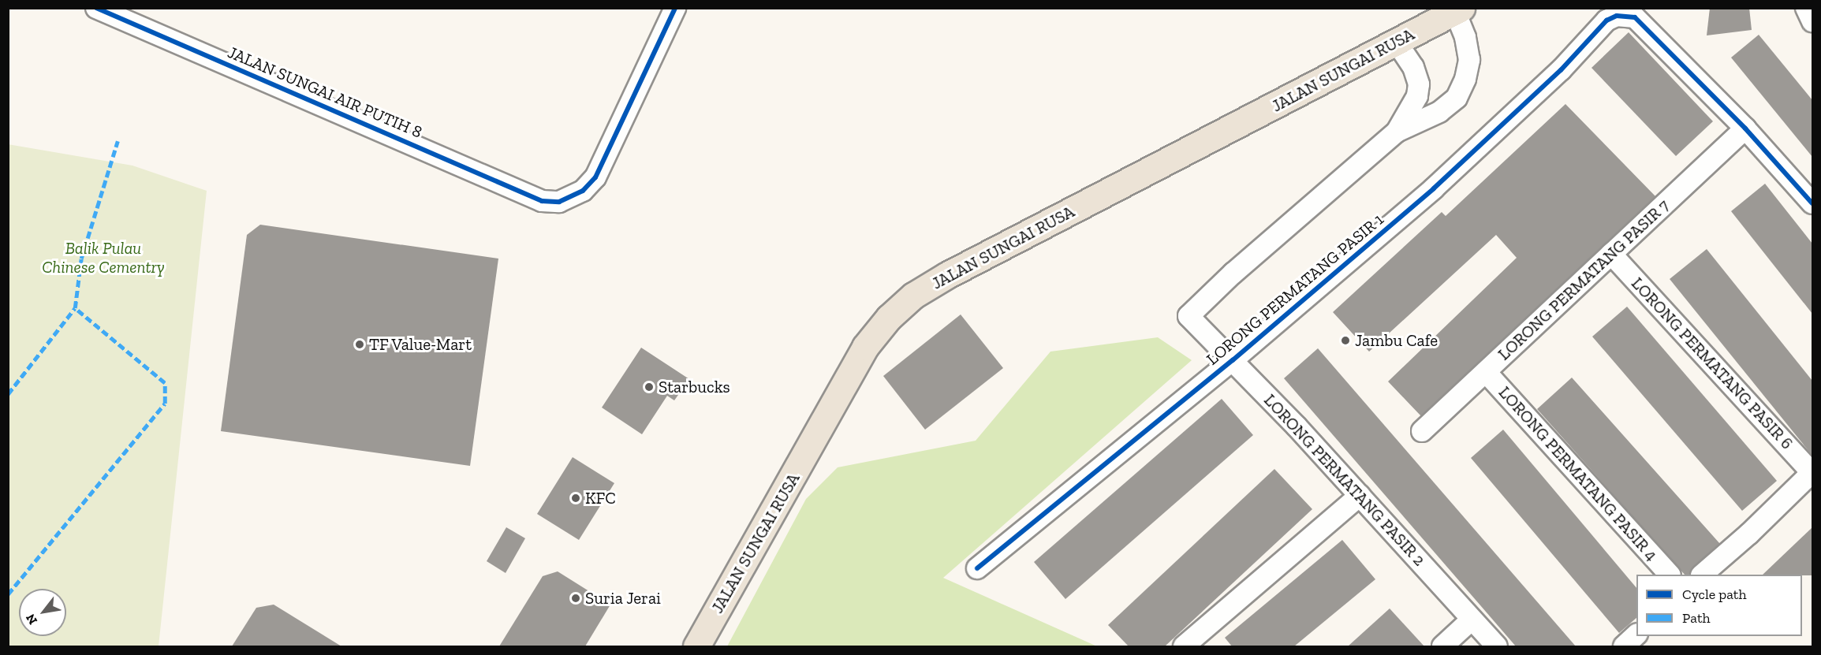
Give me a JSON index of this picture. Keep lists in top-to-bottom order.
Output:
{
  "streets": {
    "main road": ["JALAN SUNGAI RUSA"],
    "street": [
      "JALAN SUNGAI AIR PUTIH 8",
      "LORONG PERMATANG PASIR 7",
      "LORONG PERMATANG PASIR 1",
      "LORONG PERMATANG PASIR 6",
      "LORONG PERMATANG PASIR 4",
      "LORONG PERMATANG PASIR 2"
    ]
  },
  "crossings": [
    ["LORONG PERMATANG PASIR 7", "LORONG PERMATANG PASIR 1"],
    ["LORONG PERMATANG PASIR 7", "LORONG PERMATANG PASIR 6"],
    ["LORONG PERMATANG PASIR 7", "LORONG PERMATANG PASIR 4"],
    ["LORONG PERMATANG PASIR 1", "LORONG PERMATANG PASIR 2"]
  ],
  "parks": ["Balik Pulau Chinese Cementry"],
  "places": [
    "Jambu Cafe",
    "TF Value-Mart",
    "Starbucks",
    "KFC",
    "Suria Jerai"
  ],
  "legend": ["Cycle path", "Path"],
  "north": "bottom left"
}
